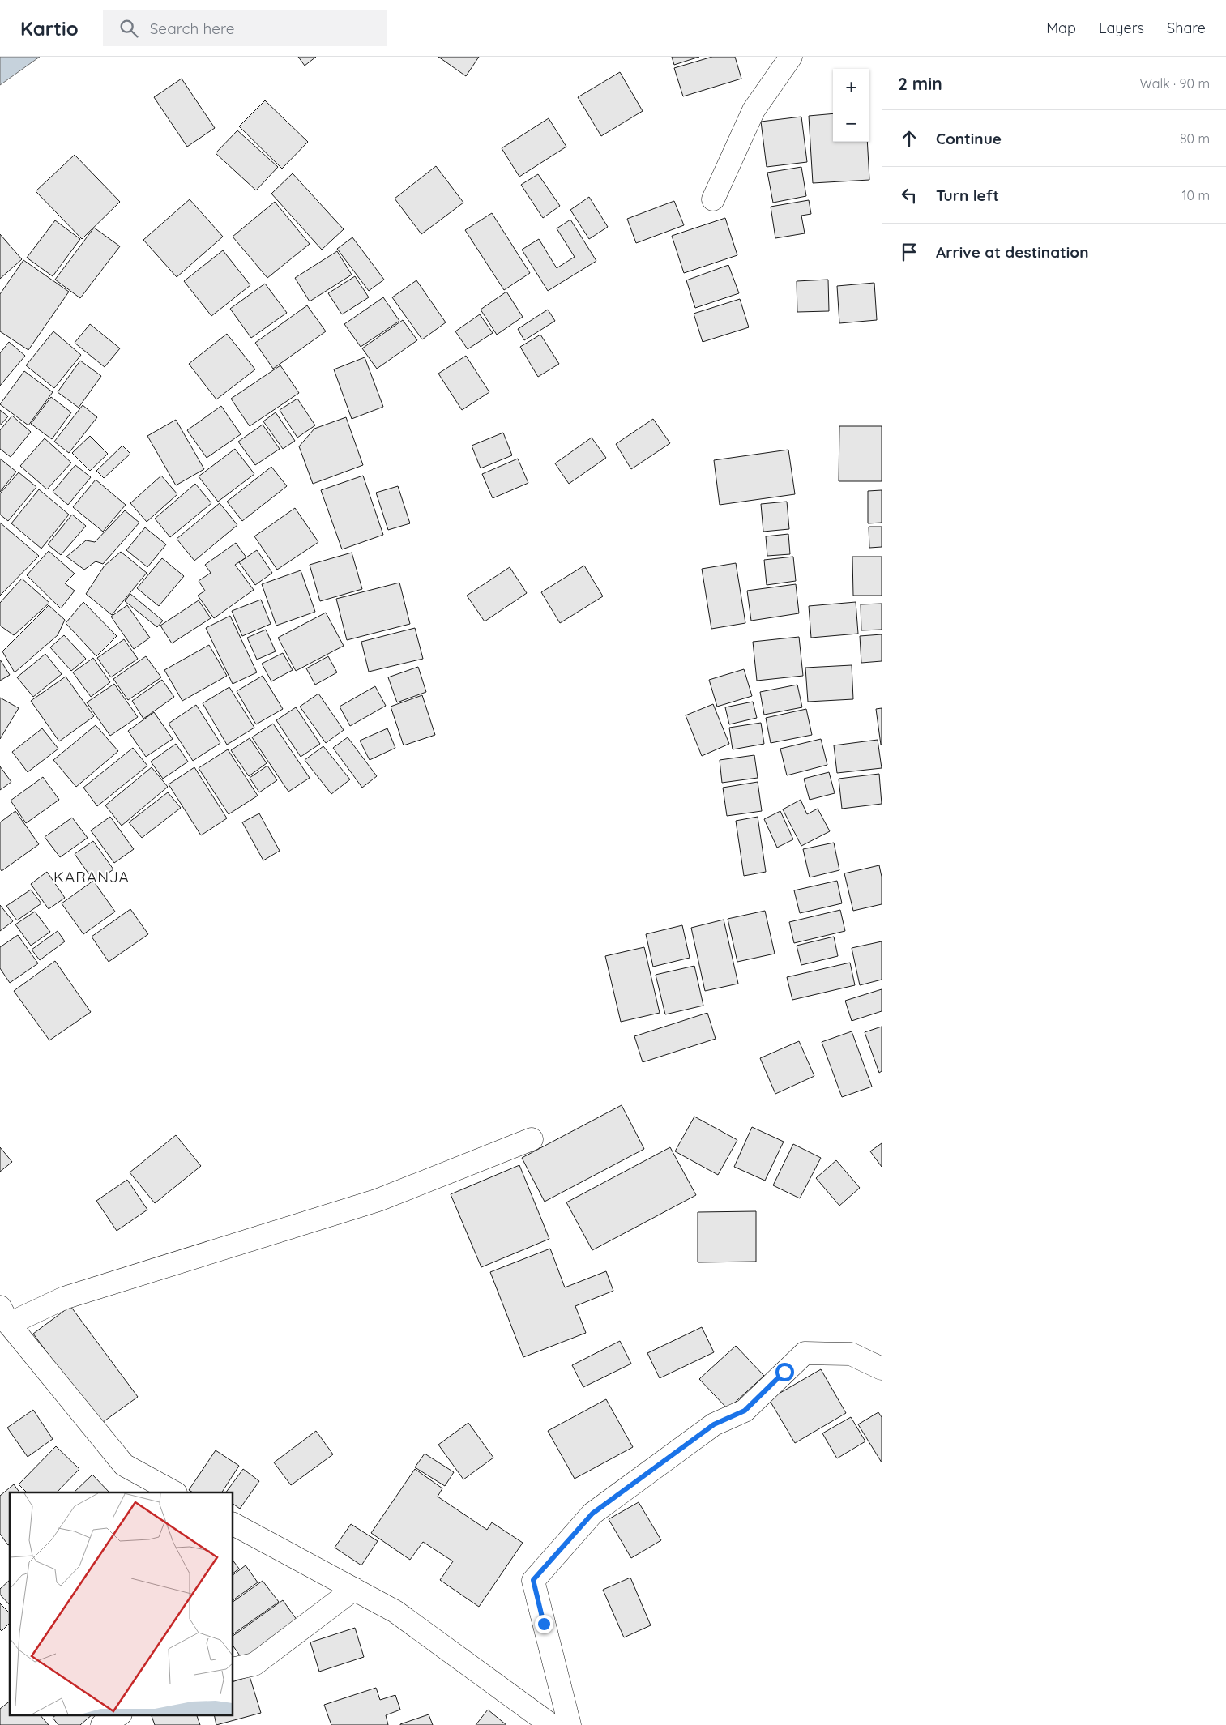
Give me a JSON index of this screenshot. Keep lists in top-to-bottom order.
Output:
{
  "districts": ["KARANJA"],
  "page": {
    "header": "Kartio",
    "search": "Search here",
    "nav": ["Map", "Layers", "Share"],
    "heading": ["2 min", "Walk · 90 m"],
    "map_buttons": ["+", "−"],
    "list": [
      ["Continue", "80 m"],
      ["Turn left", "10 m"],
      "Arrive at destination"
    ]
  }
}
